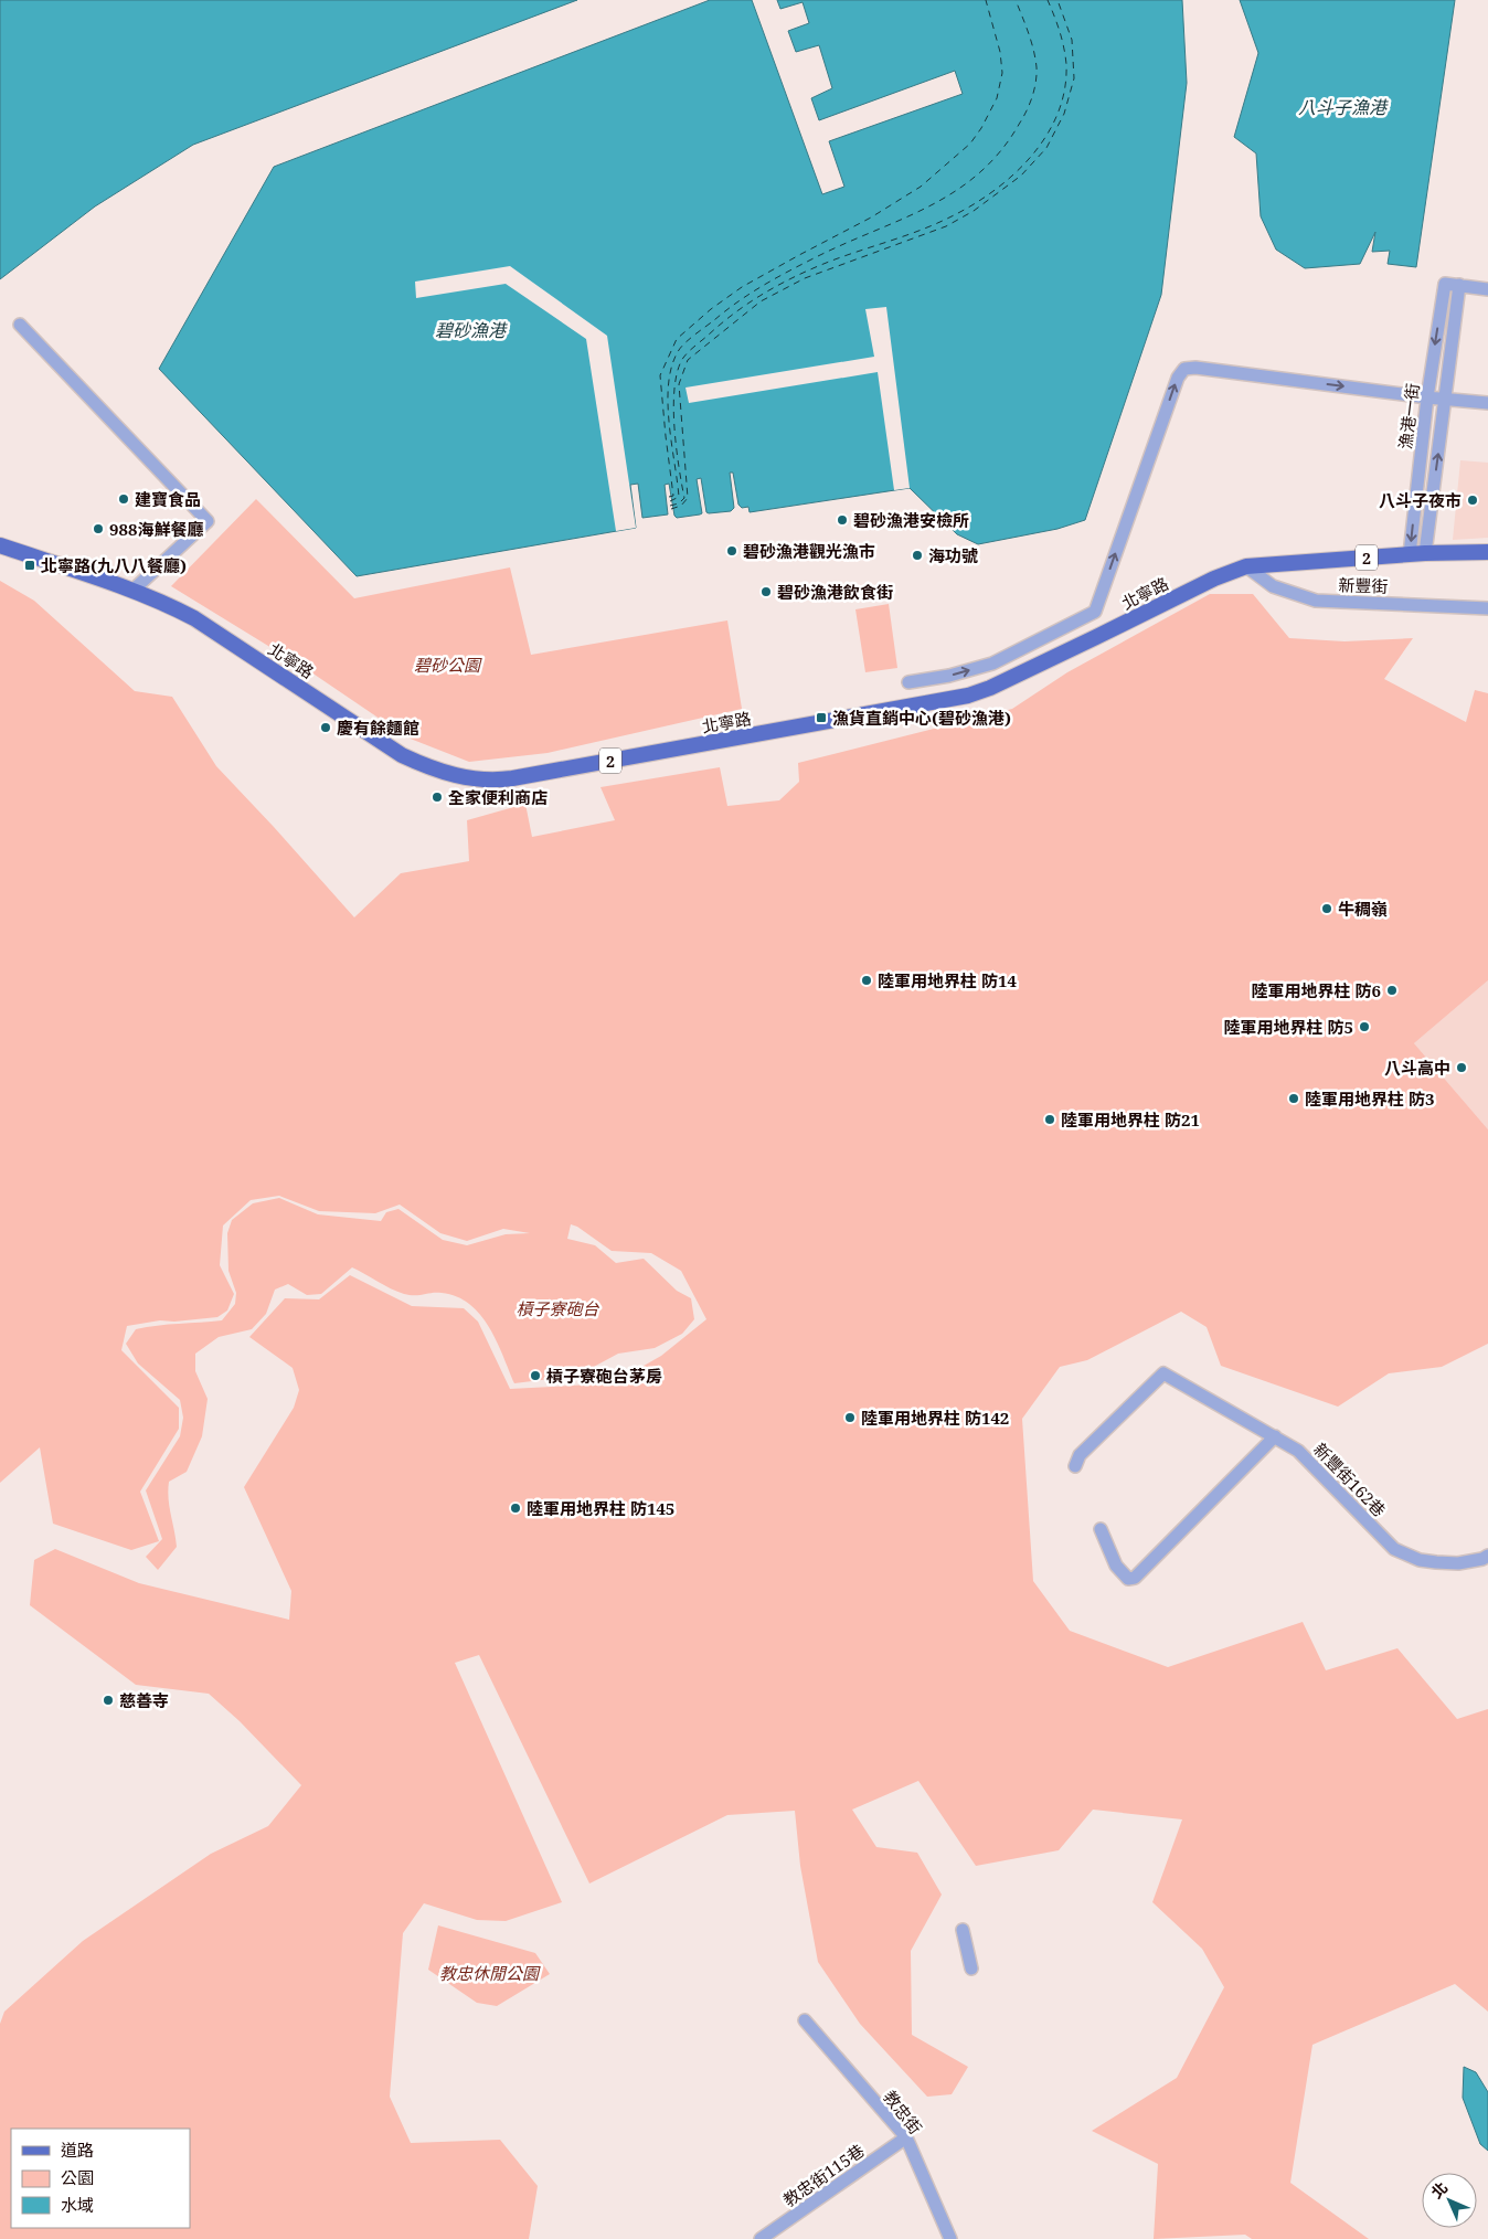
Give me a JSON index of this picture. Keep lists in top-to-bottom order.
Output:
{
  "streets": {
    "main road": ["2", "北寧路"],
    "street": [
      "漁港一街",
      "新豐街",
      "新豐街162巷",
      "教忠街",
      "教忠街115巷"
    ]
  },
  "crossings": [
    ["漁港一街", "北寧路"],
    ["新豐街", "北寧路"],
    ["教忠街", "教忠街115巷"]
  ],
  "water": ["八斗子漁港", "碧砂漁港"],
  "parks": ["碧砂公園", "槓子寮砲台", "教忠休閒公園"],
  "places": {
    "other": [
      "建寶食品",
      "八斗子夜市",
      "碧砂漁港安檢所",
      "988海鮮餐廳",
      "碧砂漁港觀光漁市",
      "海功號",
      "碧砂漁港飲食街",
      "慶有餘麵館",
      "全家便利商店",
      "牛稠嶺",
      "陸軍用地界柱 防14",
      "陸軍用地界柱 防6",
      "陸軍用地界柱 防5",
      "八斗高中",
      "陸軍用地界柱 防3",
      "陸軍用地界柱 防21",
      "槓子寮砲台茅房",
      "陸軍用地界柱 防142",
      "陸軍用地界柱 防145",
      "慈善寺"
    ],
    "transit": ["北寧路(九八八餐廳)", "漁貨直銷中心(碧砂漁港)"]
  },
  "legend": ["道路", "公園", "水域"],
  "north": "top left"
}
